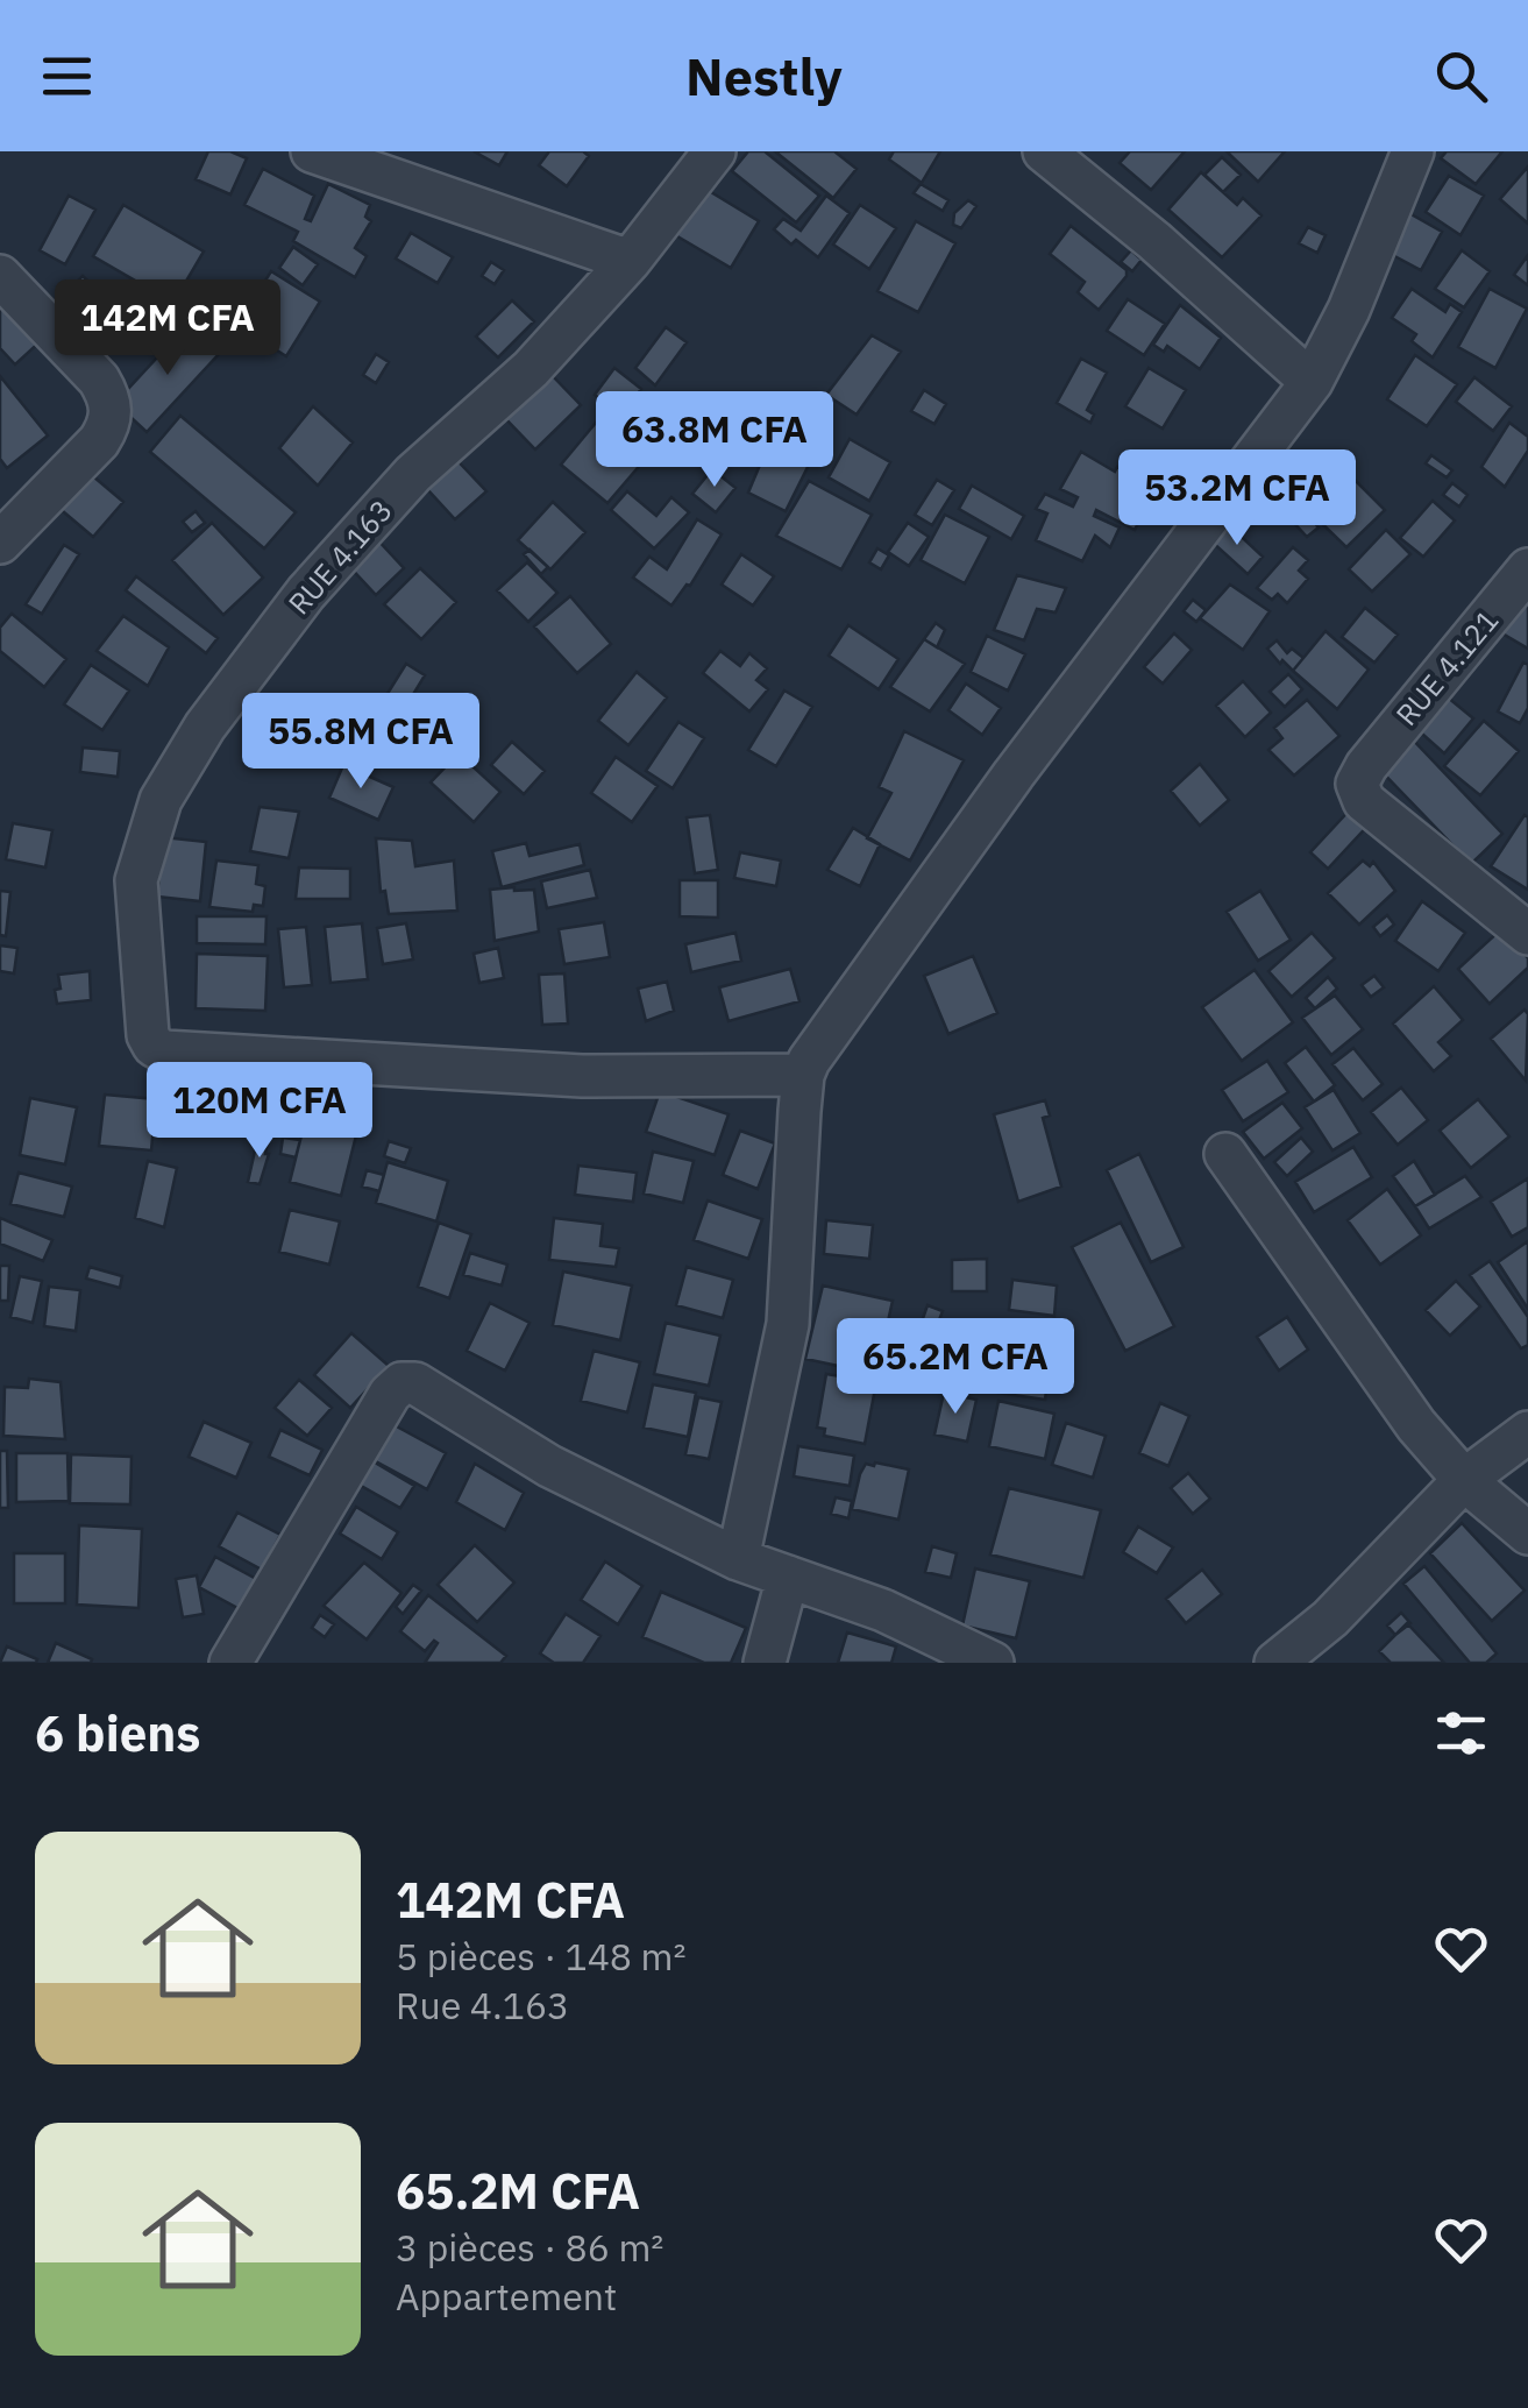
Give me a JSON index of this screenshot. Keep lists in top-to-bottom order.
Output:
{
  "streets": {
    "street": ["RUE 4.163", "RUE 4.121"]
  },
  "page": {
    "header": "Nestly",
    "price": [
      "142M CFA",
      "63.8M CFA",
      "53.2M CFA",
      "55.8M CFA",
      "120M CFA",
      "65.2M CFA"
    ],
    "heading": "6 biens",
    "list": [
      {
        "name": "142M CFA",
        "note": "5 pièces · 148 m² · Rue 4.163"
      },
      {
        "name": "65.2M CFA",
        "note": "3 pièces · 86 m² · Appartement"
      }
    ]
  }
}
